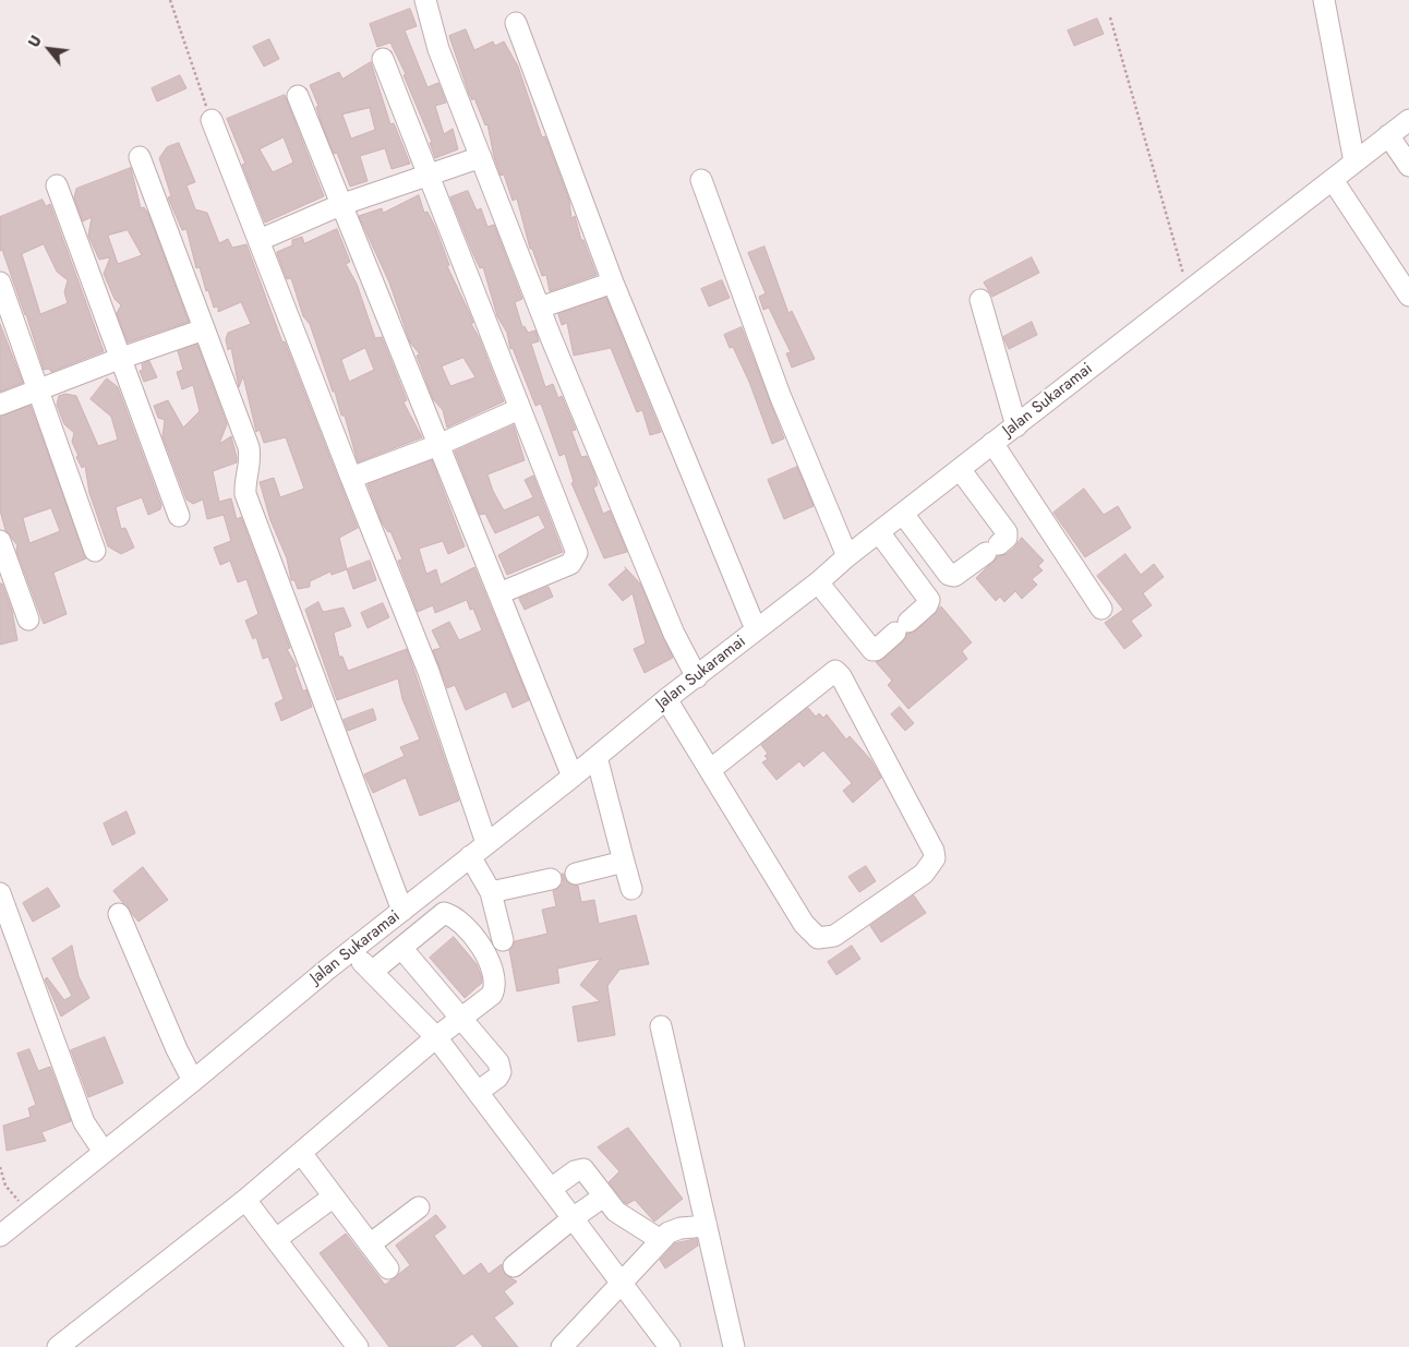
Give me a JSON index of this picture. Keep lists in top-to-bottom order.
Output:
{
  "streets": {
    "street": ["Jalan Sukaramai"]
  },
  "north": "top left"
}
